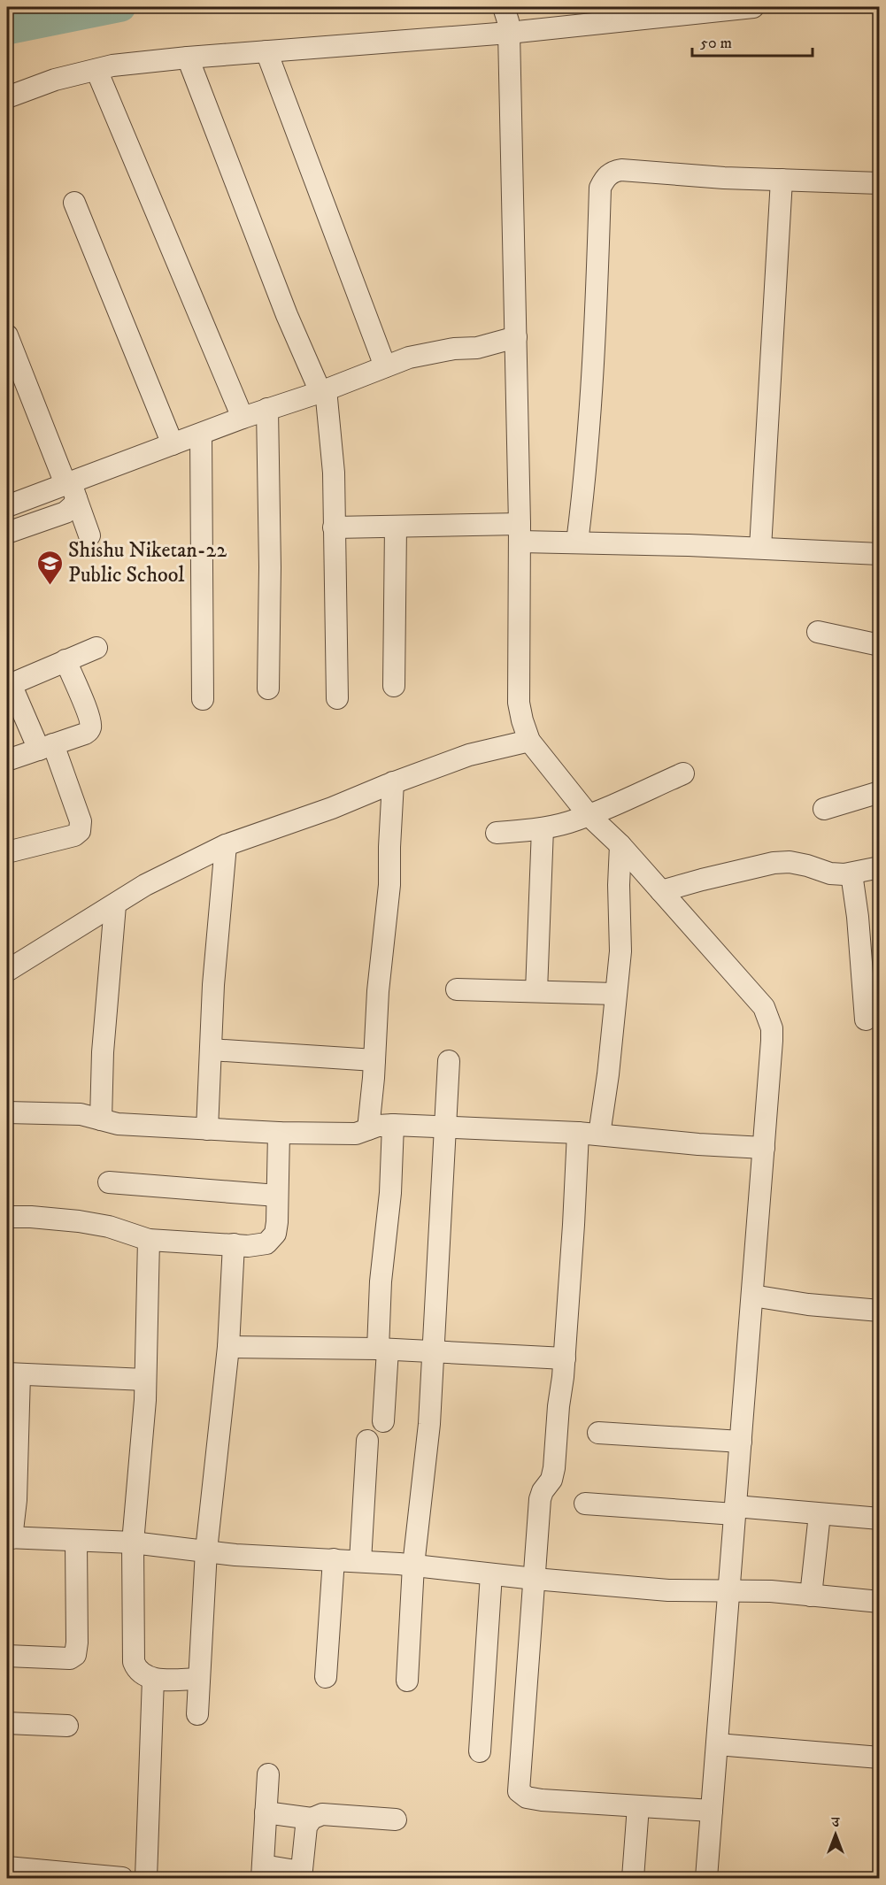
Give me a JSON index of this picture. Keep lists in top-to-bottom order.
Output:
{
  "places": {
    "school or university": ["Shishu Niketan-22 Public School"]
  },
  "scale_bar": "50 m",
  "north": "top"
}
